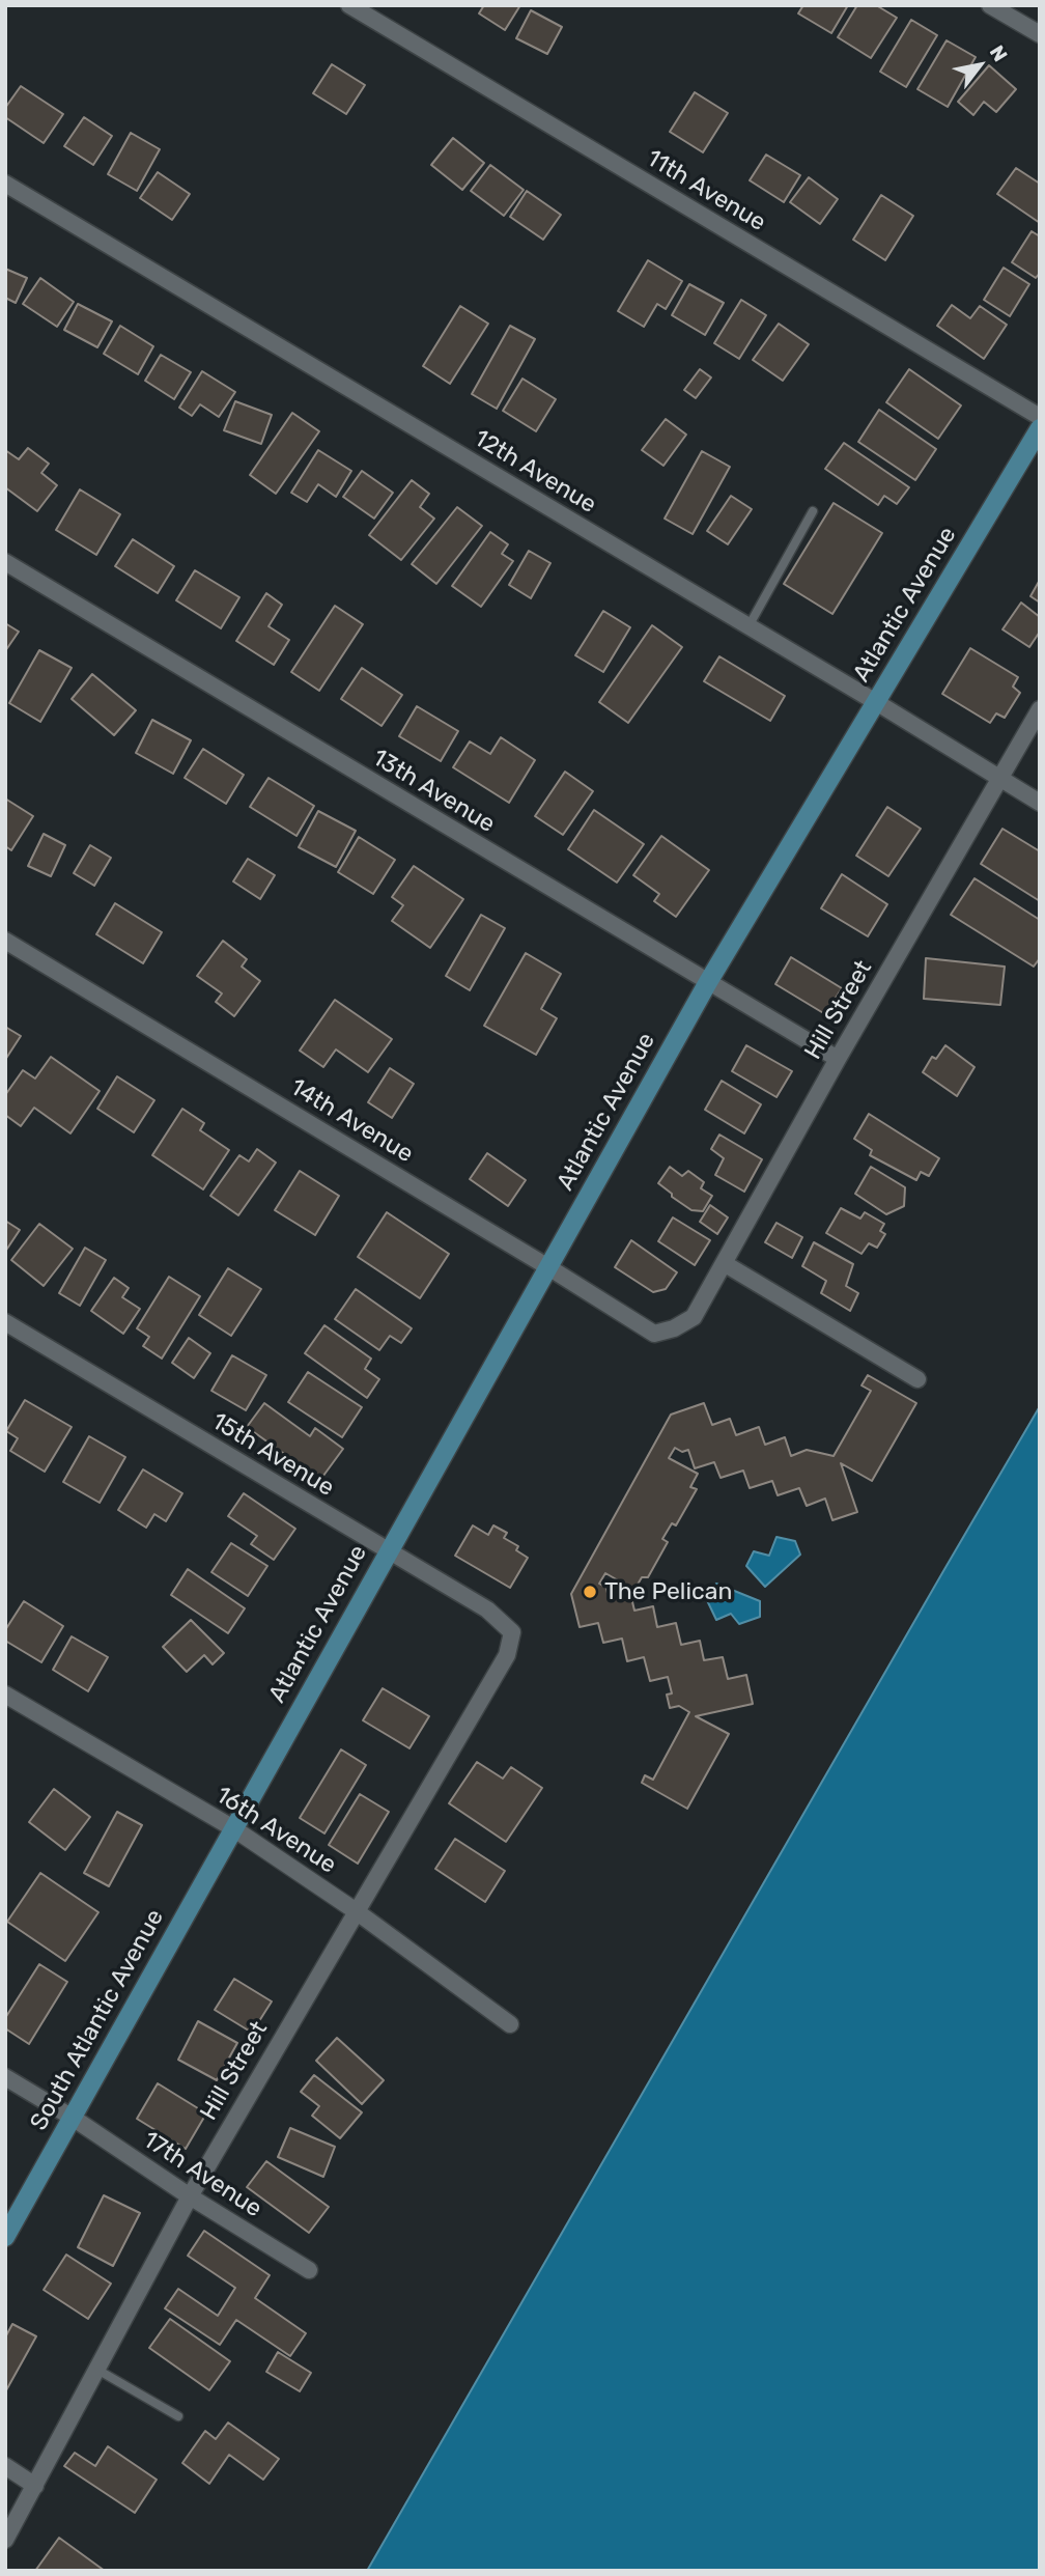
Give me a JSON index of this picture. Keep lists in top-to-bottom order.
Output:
{
  "streets": {
    "main road": ["Atlantic Avenue", "South Atlantic Avenue"],
    "street": [
      "11th Avenue",
      "12th Avenue",
      "13th Avenue",
      "Hill Street",
      "14th Avenue",
      "15th Avenue",
      "16th Avenue",
      "17th Avenue"
    ]
  },
  "crossings": [
    ["12th Avenue", "Atlantic Avenue"],
    ["12th Avenue", "Hill Street"],
    ["Atlantic Avenue", "13th Avenue"],
    ["Atlantic Avenue", "14th Avenue"],
    ["Atlantic Avenue", "15th Avenue"],
    ["Atlantic Avenue", "16th Avenue"],
    ["Atlantic Avenue", "South Atlantic Avenue"],
    ["13th Avenue", "Hill Street"],
    ["Hill Street", "14th Avenue"],
    ["Hill Street", "15th Avenue"],
    ["Hill Street", "16th Avenue"],
    ["Hill Street", "17th Avenue"],
    ["16th Avenue", "South Atlantic Avenue"],
    ["South Atlantic Avenue", "17th Avenue"]
  ],
  "places": ["The Pelican"],
  "north": "top right"
}
